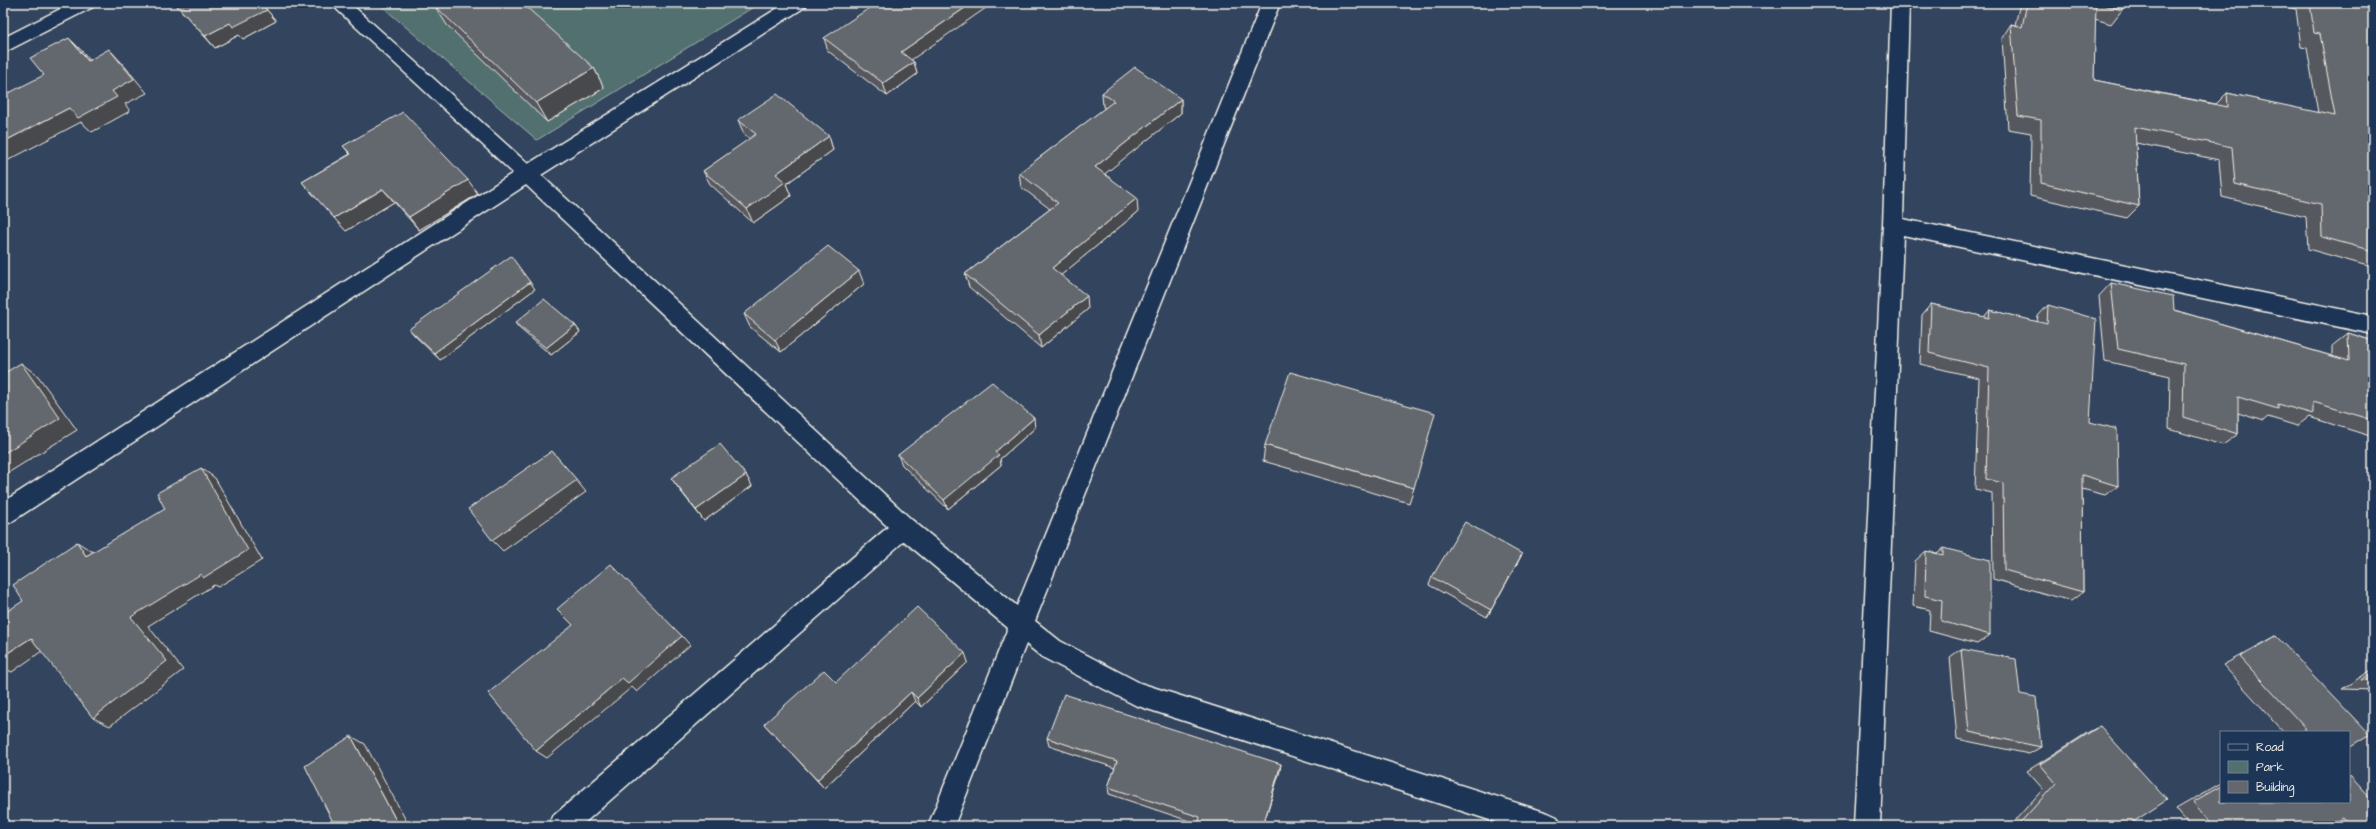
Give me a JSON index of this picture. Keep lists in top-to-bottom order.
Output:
{
  "legend": ["Road", "Park", "Building"]
}
